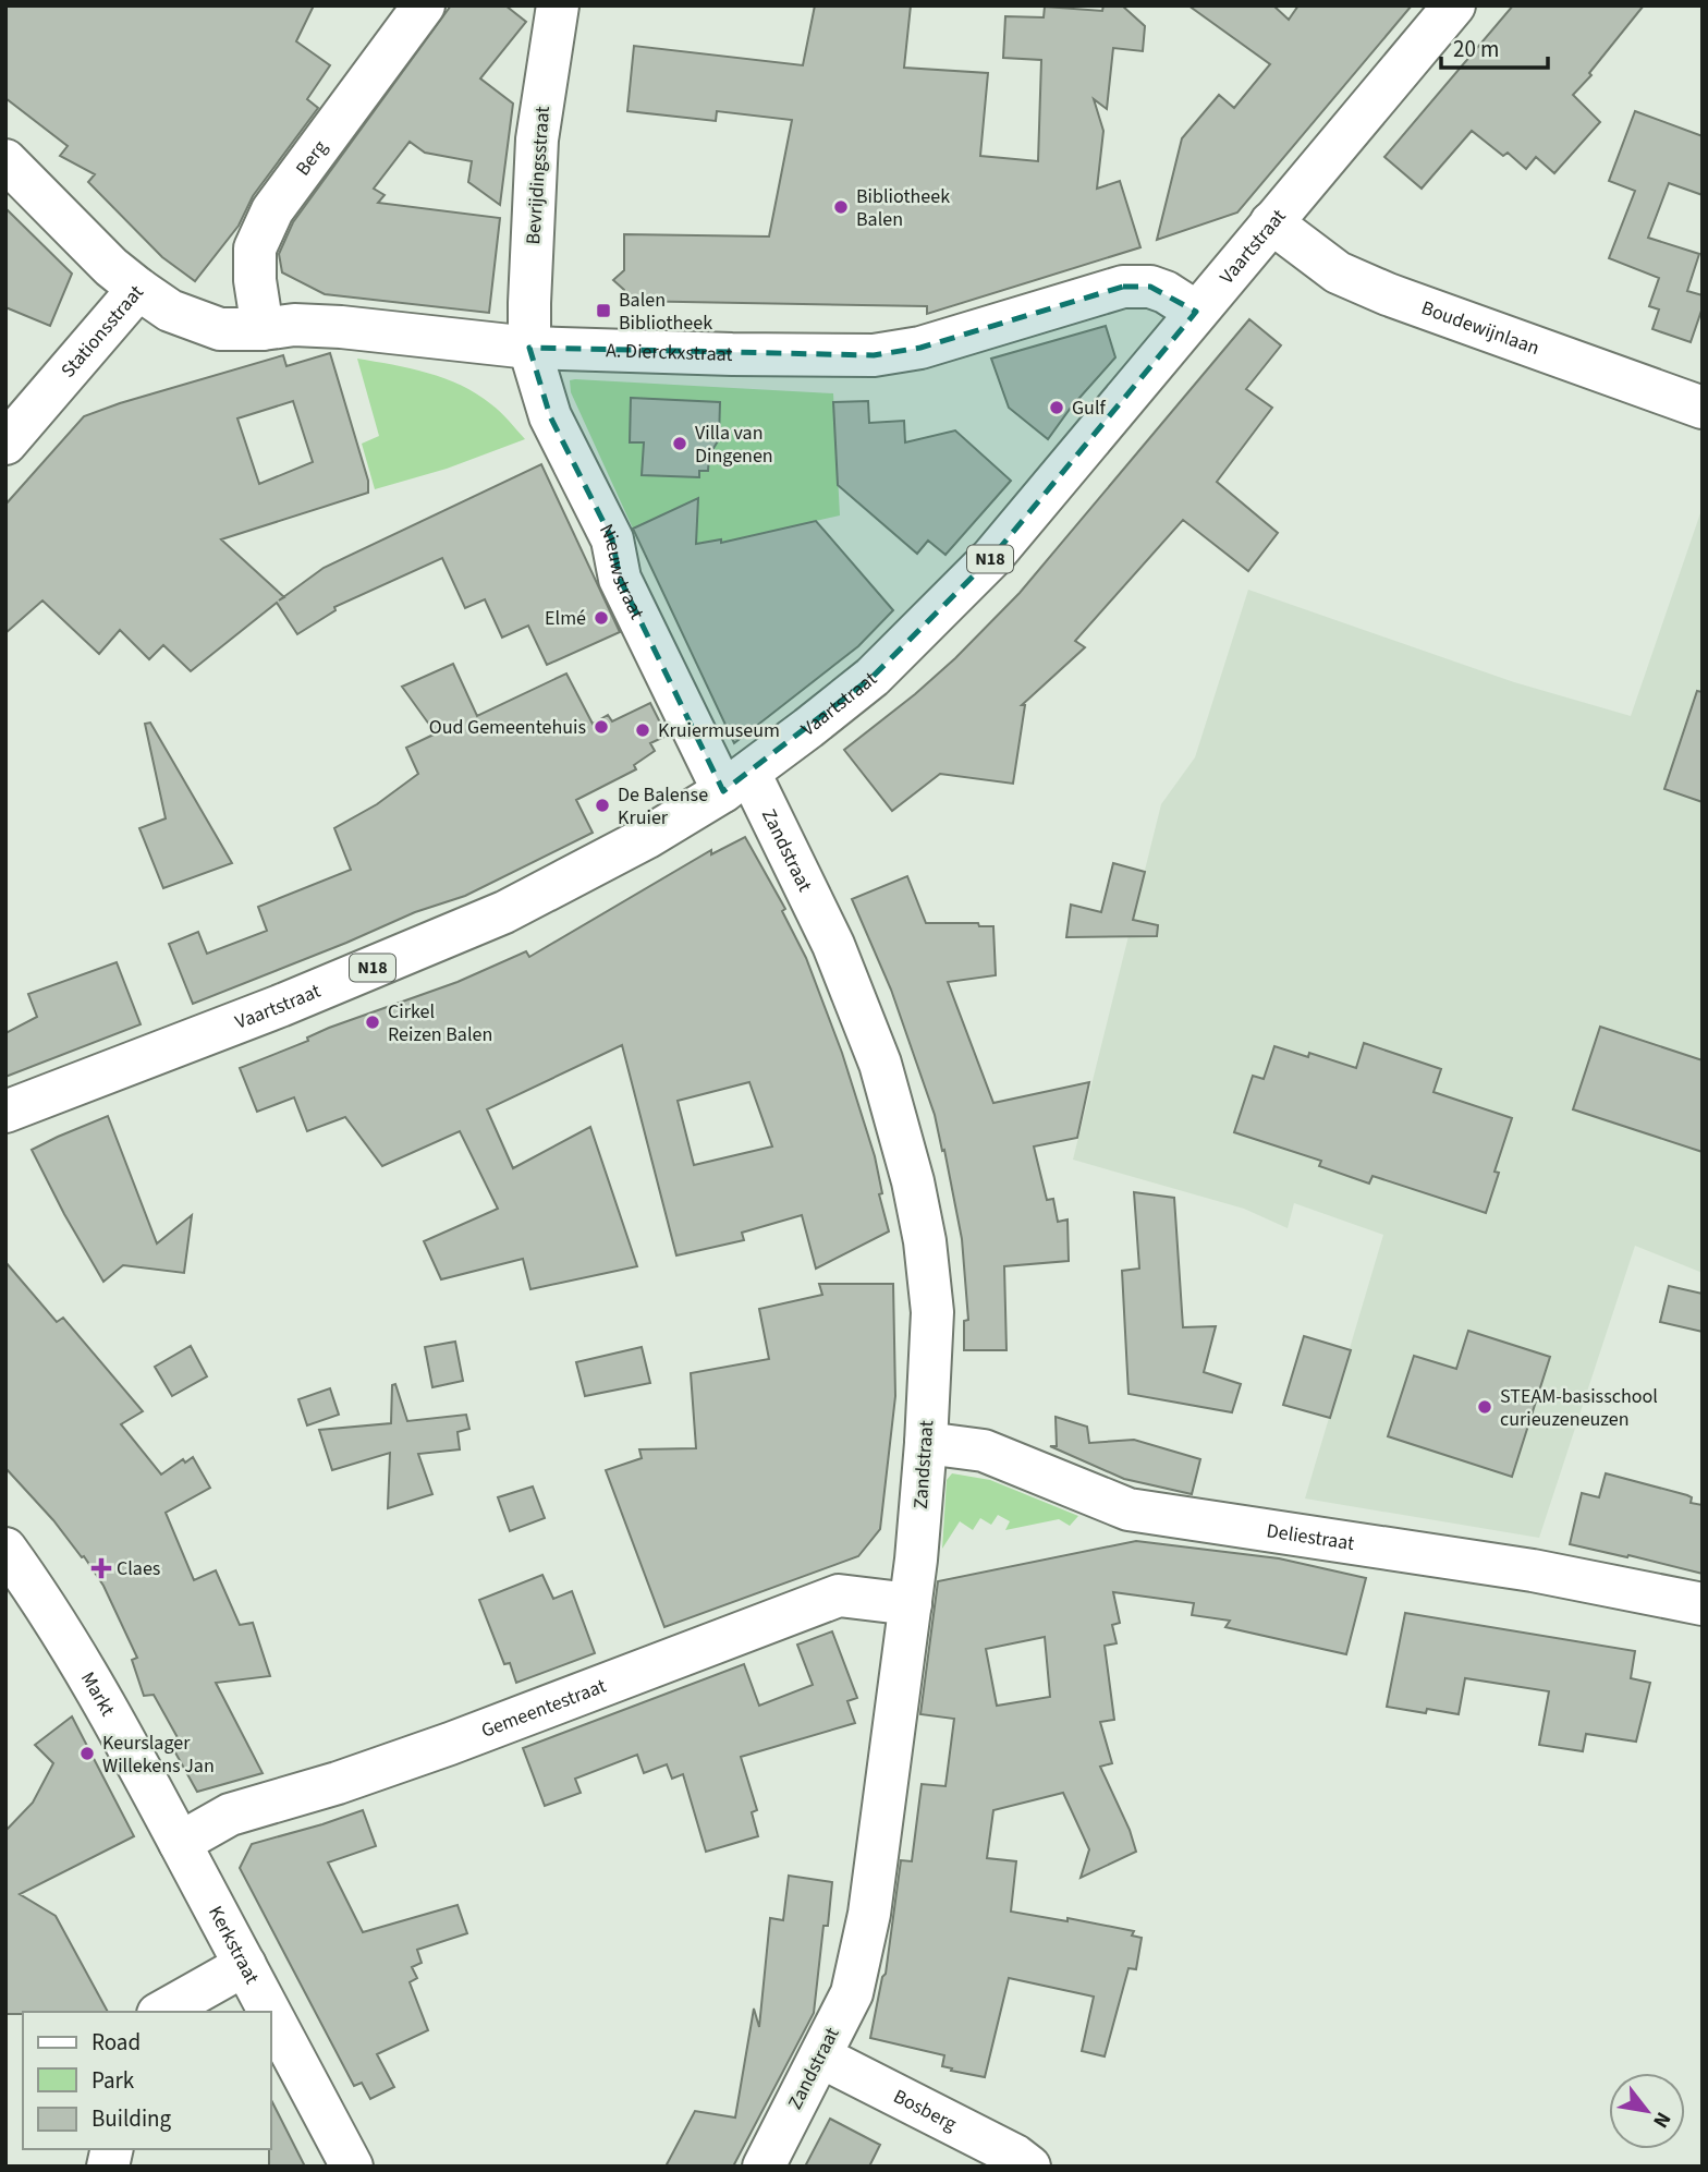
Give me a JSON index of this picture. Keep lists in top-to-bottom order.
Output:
{
  "streets": {
    "street": [
      "Berg",
      "Bevrijdingsstraat",
      "Vaartstraat",
      "Boudewijnlaan",
      "Stationsstraat",
      "A. Dierckxstraat",
      "N18",
      "Nieuwstraat",
      "Zandstraat",
      "Deliestraat",
      "Markt",
      "Gemeentestraat",
      "Kerkstraat",
      "Bosberg"
    ]
  },
  "crossings": [
    ["Berg", "A. Dierckxstraat"],
    ["Bevrijdingsstraat", "A. Dierckxstraat"],
    ["Bevrijdingsstraat", "Nieuwstraat"],
    ["Vaartstraat", "Boudewijnlaan"],
    ["Vaartstraat", "A. Dierckxstraat"],
    ["Vaartstraat", "Nieuwstraat"],
    ["Vaartstraat", "Zandstraat"],
    ["Stationsstraat", "A. Dierckxstraat"],
    ["A. Dierckxstraat", "Nieuwstraat"],
    ["Nieuwstraat", "Zandstraat"],
    ["Zandstraat", "Deliestraat"],
    ["Zandstraat", "Gemeentestraat"],
    ["Zandstraat", "Bosberg"],
    ["Markt", "Gemeentestraat"],
    ["Markt", "Kerkstraat"],
    ["Gemeentestraat", "Kerkstraat"]
  ],
  "places": {
    "other": [
      "Bibliotheek Balen",
      "Gulf",
      "Villa van Dingenen",
      "Elmé",
      "Oud Gemeentehuis",
      "Kruiermuseum",
      "De Balense Kruier",
      "Cirkel Reizen Balen",
      "STEAM-basisschool curieuzeneuzen",
      "Keurslager Willekens Jan"
    ],
    "transit": ["Balen Bibliotheek"],
    "health": ["Claes"]
  },
  "legend": ["Road", "Park", "Building"],
  "scale_bar": "20 m",
  "north": "bottom right"
}
